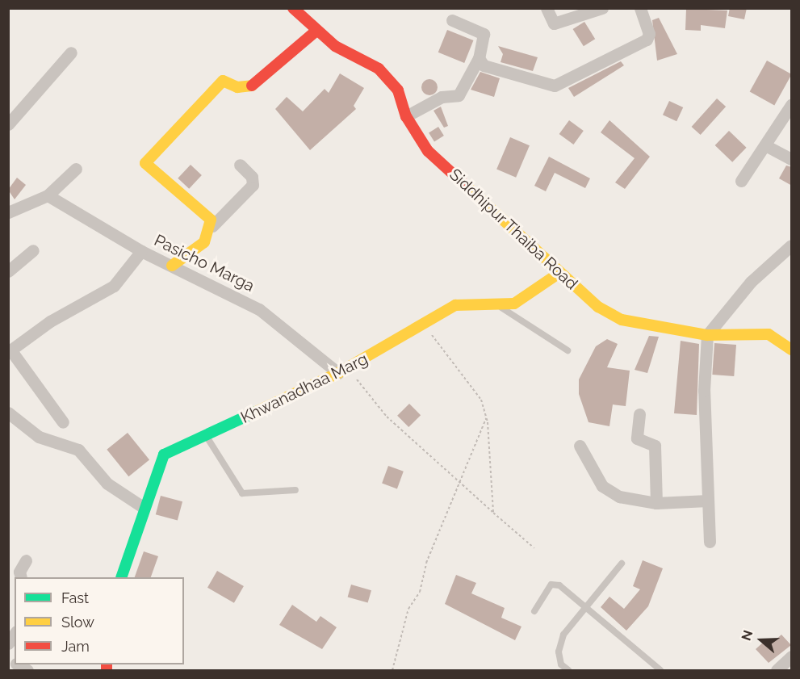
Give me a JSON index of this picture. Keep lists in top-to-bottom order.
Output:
{
  "streets": {
    "street": ["Siddhipur Thaiba Road", "Pasicho Marga", "Khwanadhaa Marg"]
  },
  "crossings": [
    ["Siddhipur Thaiba Road", "Khwanadhaa Marg"],
    ["Pasicho Marga", "Khwanadhaa Marg"]
  ],
  "legend": ["Fast", "Slow", "Jam"],
  "north": "left"
}
